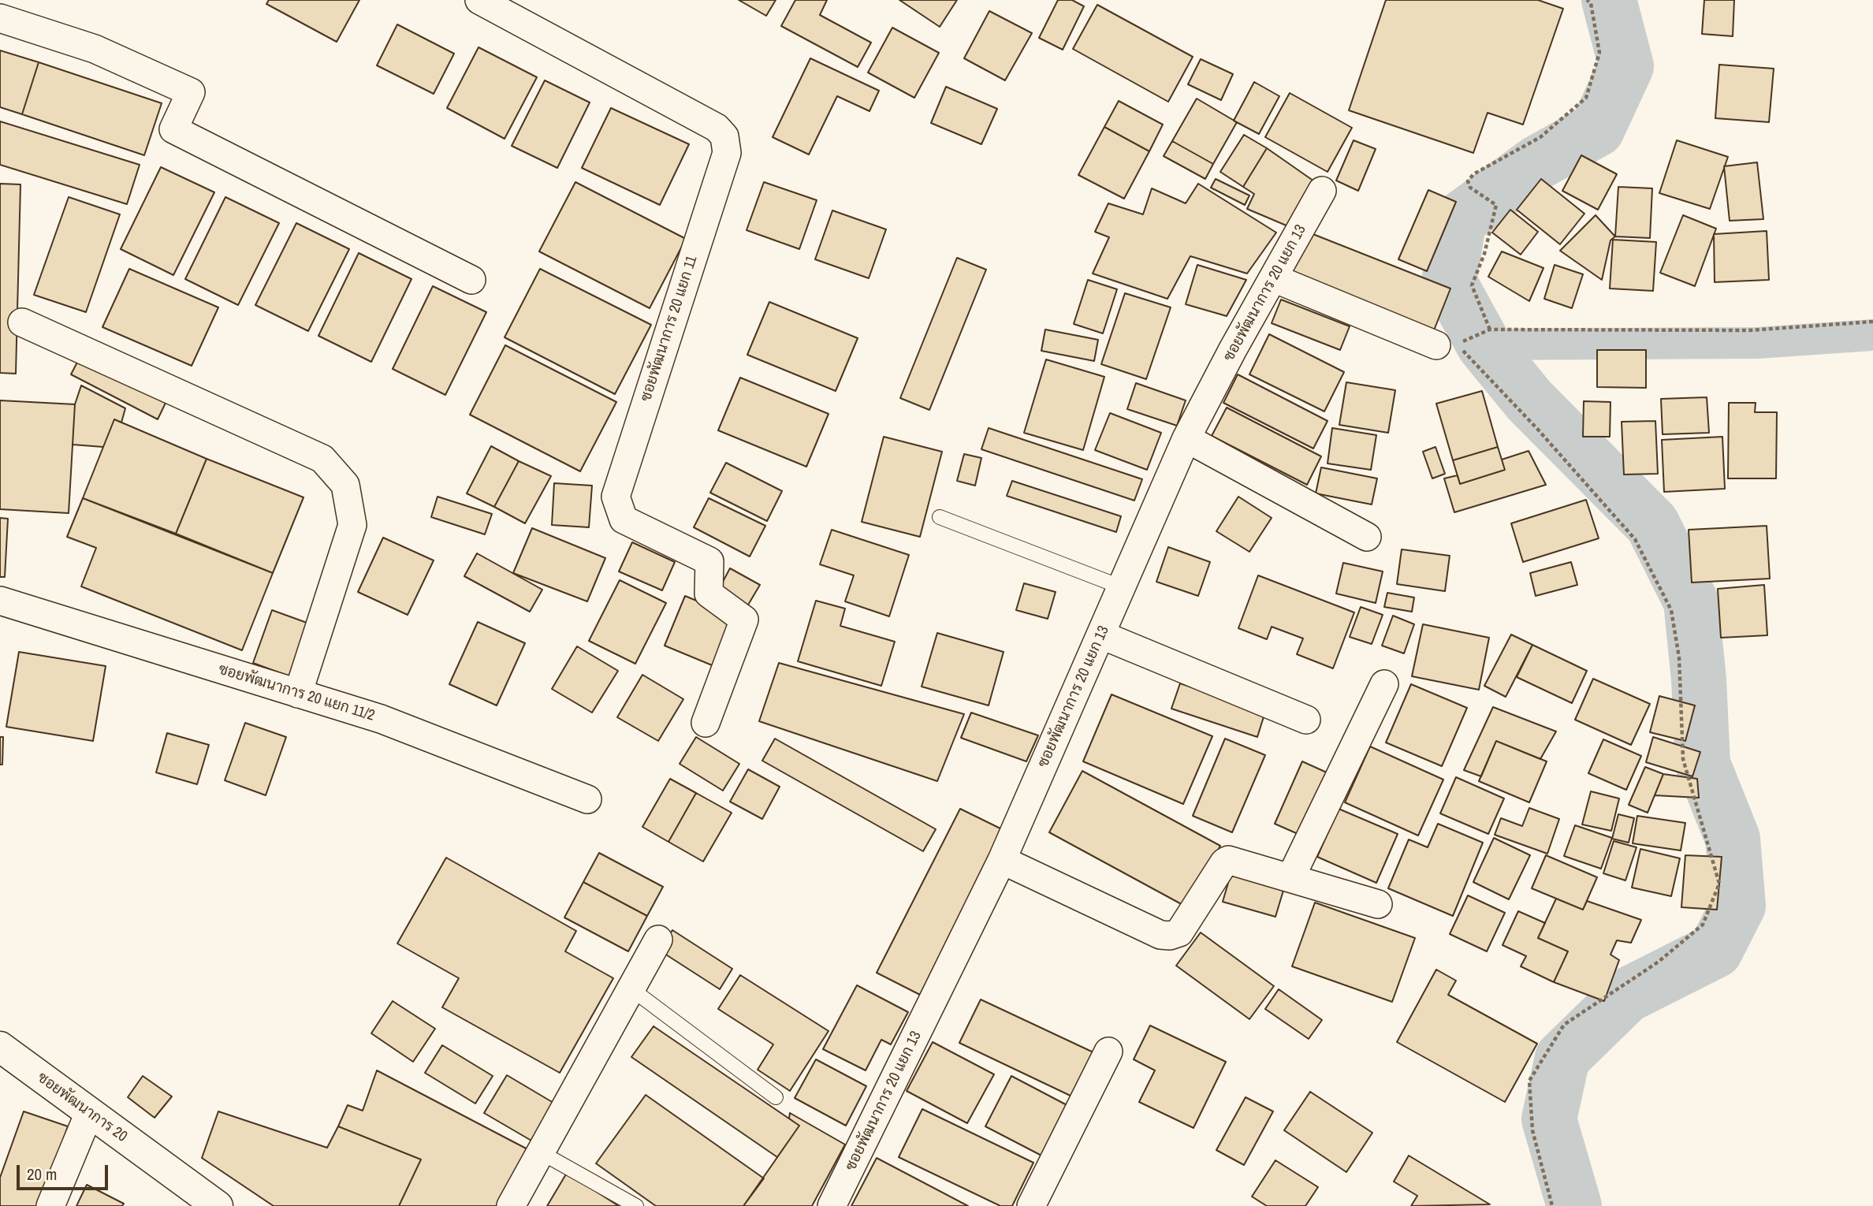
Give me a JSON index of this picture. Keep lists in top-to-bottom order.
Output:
{
  "streets": {
    "street": [
      "ซอยพัฒนาการ 20 แยก 13",
      "ซอยพัฒนาการ 20 แยก 11",
      "ซอยพัฒนาการ 20 แยก 11/2",
      "ซอยพัฒนาการ 20"
    ]
  },
  "scale_bar": "20 m"
}
